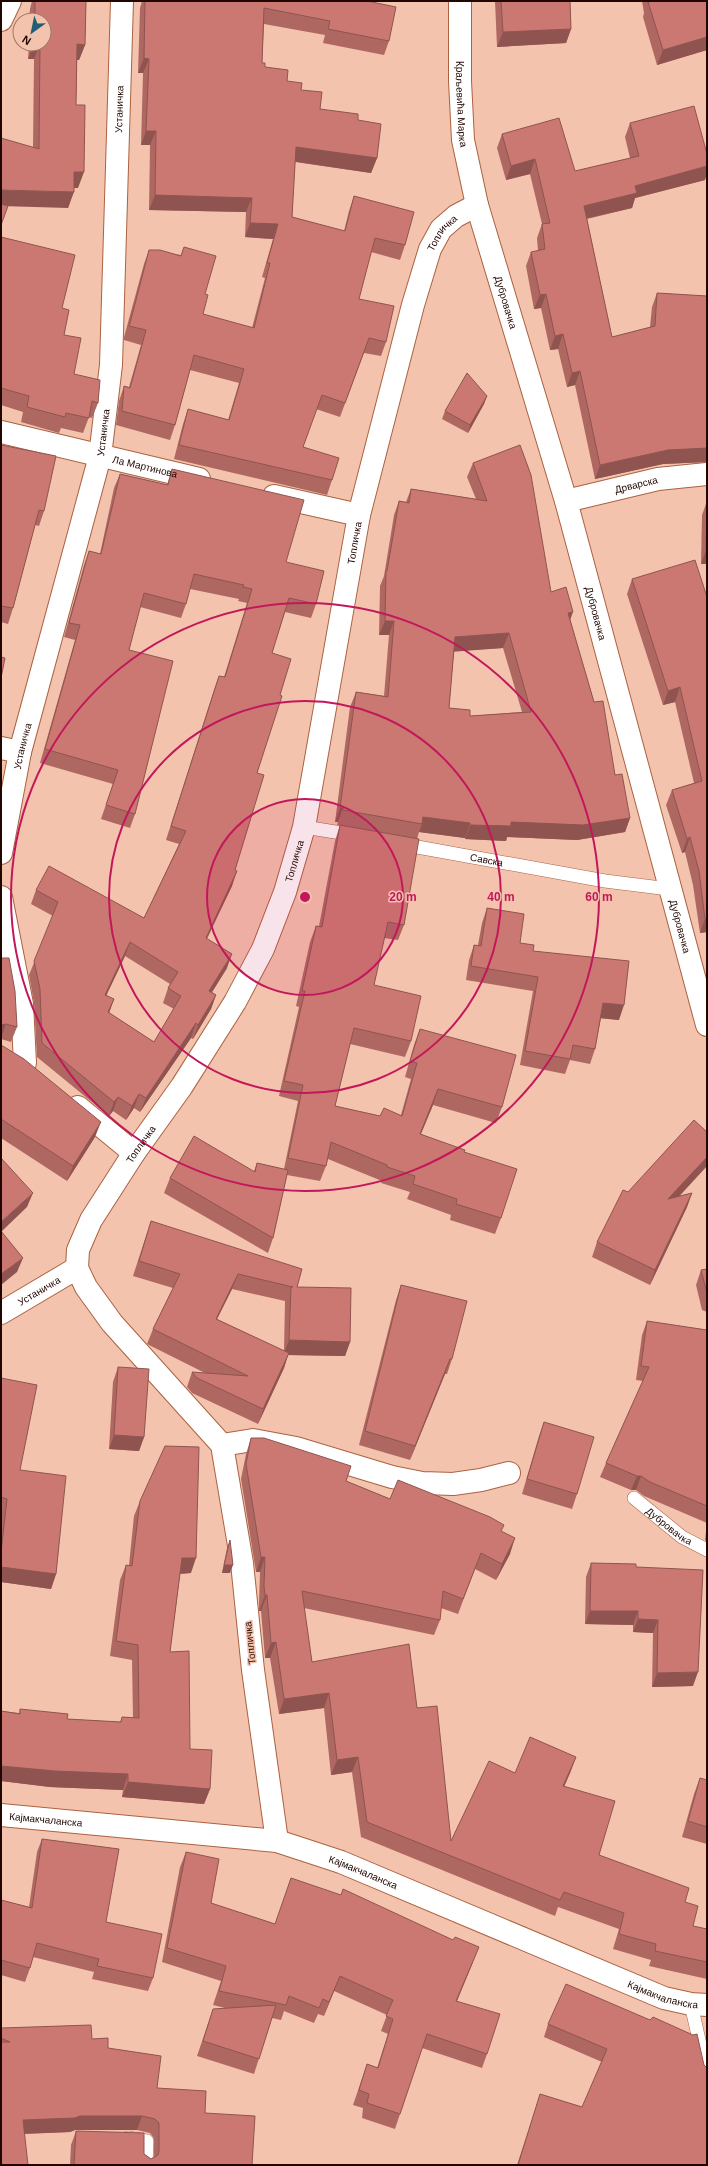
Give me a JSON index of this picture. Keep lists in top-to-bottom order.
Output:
{
  "streets": {
    "street": [
      "Краљевића Марка",
      "Устаничка",
      "Топличка",
      "Дубровачка",
      "Ла Мартинова",
      "Дрварска",
      "Кајмакчаланска"
    ],
    "lane": ["Савска"]
  },
  "crossings": [
    ["Краљевића Марка", "Топличка"],
    ["Краљевића Марка", "Дубровачка"],
    ["Устаничка", "Топличка"],
    ["Устаничка", "Ла Мартинова"],
    ["Топличка", "Дубровачка"],
    ["Топличка", "Кајмакчаланска"],
    ["Дубровачка", "Дрварска"],
    ["Дубровачка", "Савска"]
  ],
  "north": "bottom left",
  "rings": ["20 m", "40 m", "60 m"]
}
